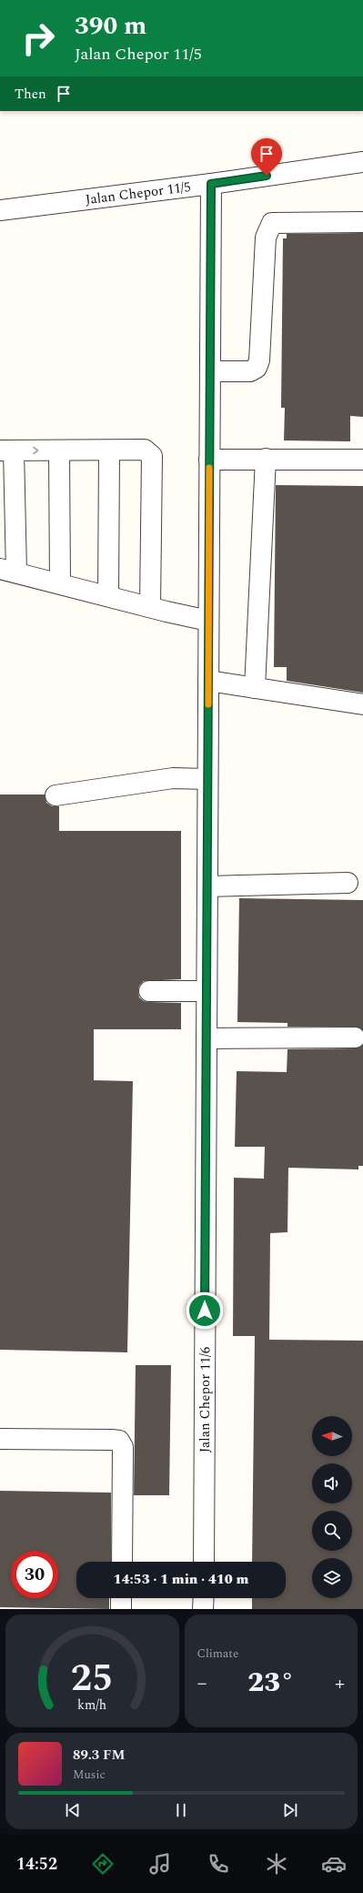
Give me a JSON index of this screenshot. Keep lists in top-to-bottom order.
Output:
{
  "streets": {
    "street": ["Jalan Chepor 11/5", "Jalan Chepor 11/6"]
  },
  "crossings": [
    ["Jalan Chepor 11/5", "Jalan Chepor 11/6"]
  ],
  "north": "left",
  "page": {
    "turn": ["390 m", "Jalan Chepor 11/5"],
    "then": "Then",
    "limit": "30",
    "trip": "14:53 · 1 min · 410 m",
    "tile": "Climate",
    "heat": ["−", "23°", "+"],
    "song": ["89.3 FM", "Music"],
    "tabs": "14:52",
    "gauge": ["25", "km/h"]
  }
}
